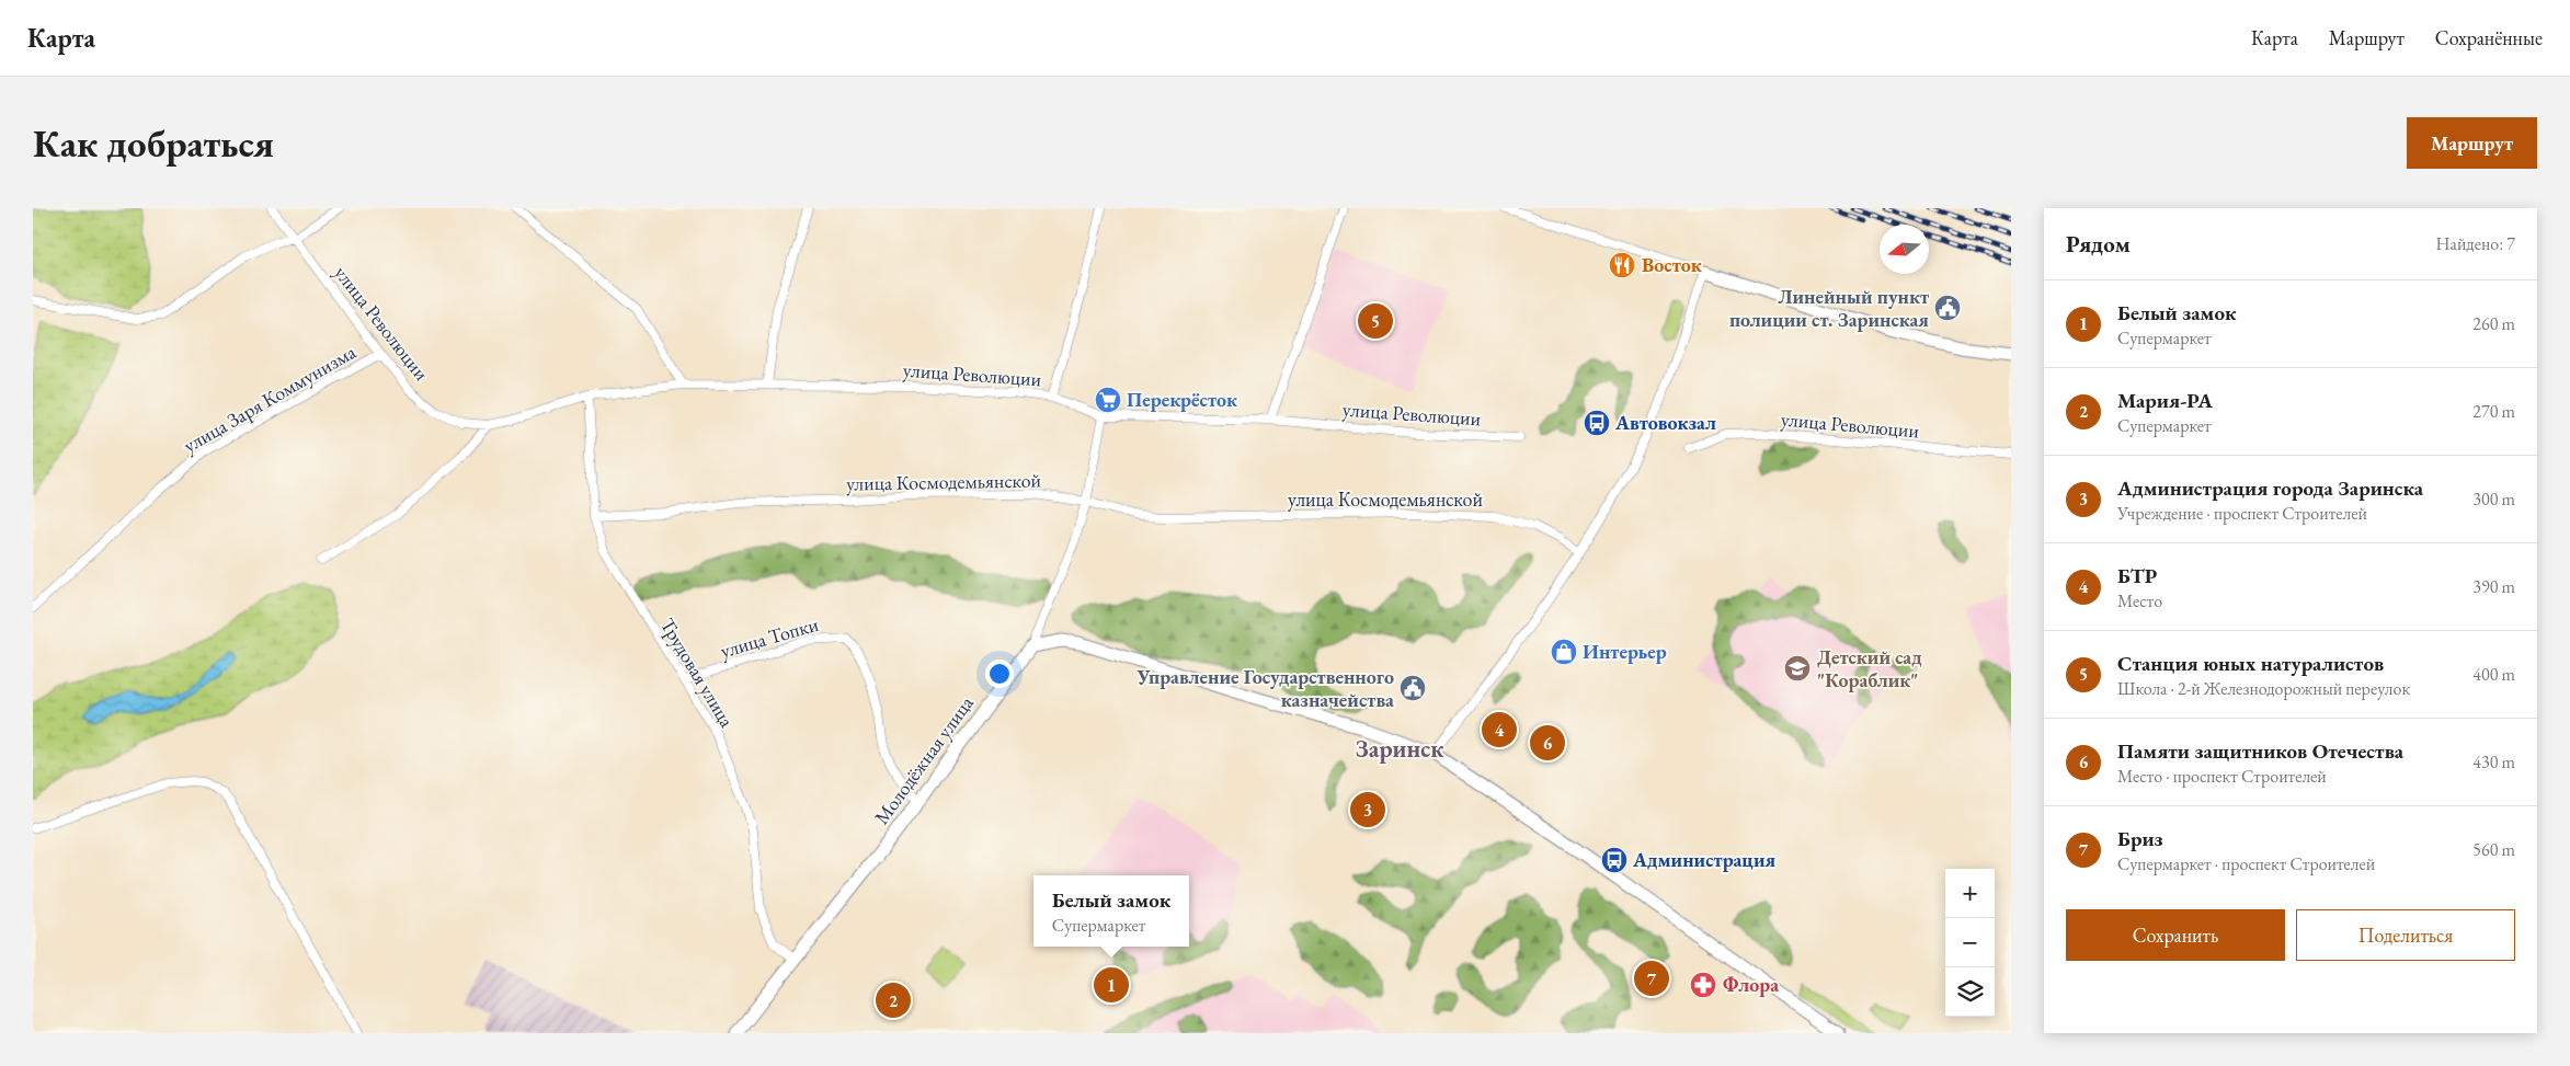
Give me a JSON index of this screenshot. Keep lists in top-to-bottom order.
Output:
{
  "streets": {
    "street": [
      "улица Революции",
      "улица Заря Коммунизма",
      "улица Космодемьянской",
      "улица Топки",
      "Трудовая улица",
      "Молодёжная улица"
    ]
  },
  "crossings": [
    ["улица Революции", "улица Заря Коммунизма"],
    ["улица Революции", "Трудовая улица"],
    ["улица Революции", "Молодёжная улица"],
    ["улица Космодемьянской", "Трудовая улица"],
    ["улица Космодемьянской", "Молодёжная улица"],
    ["улица Топки", "Трудовая улица"],
    ["улица Топки", "Молодёжная улица"],
    ["Трудовая улица", "Молодёжная улица"]
  ],
  "districts": ["Заринск"],
  "places": {
    "restaurant": ["Восток"],
    "public building": ["Линейный пункт полиции ст. Заринская", "Управление Государственного казначейства"],
    "supermarket": ["Перекрёсток"],
    "bus stop": ["Автовокзал", "Администрация"],
    "shop": ["Интерьер"],
    "school or university": ["Детский сад \"Кораблик\""],
    "pharmacy": ["Флора"]
  },
  "north": "left",
  "page": {
    "header": "Карта",
    "nav": ["Карта", "Маршрут", "Сохранённые"],
    "buttons": [
      "Маршрут",
      ["Сохранить", "Поделиться"]
    ],
    "title": "Как добраться",
    "heading": ["Рядом", "Найдено: 7"],
    "list": [
      {
        "mark": "1",
        "name": "Белый замок",
        "note": "Супермаркет",
        "value": "260 m"
      },
      {
        "mark": "2",
        "name": "Мария-РА",
        "note": "Супермаркет",
        "value": "270 m"
      },
      {
        "mark": "3",
        "name": "Администрация города Заринска",
        "note": "Учреждение · проспект Строителей",
        "value": "300 m"
      },
      {
        "mark": "4",
        "name": "БТР",
        "note": "Место",
        "value": "390 m"
      },
      {
        "mark": "5",
        "name": "Станция юных натуралистов",
        "note": "Школа · 2-й Железнодорожный переулок",
        "value": "400 m"
      },
      {
        "mark": "6",
        "name": "Памяти защитников Отечества",
        "note": "Место · проспект Строителей",
        "value": "430 m"
      },
      {
        "mark": "7",
        "name": "Бриз",
        "note": "Супермаркет · проспект Строителей",
        "value": "560 m"
      }
    ],
    "pins": [
      "5",
      "4",
      "6",
      "3",
      "7",
      "1",
      "2"
    ],
    "map_buttons": ["+", "−"],
    "popup": ["Белый замок", "Супермаркет"]
  }
}
